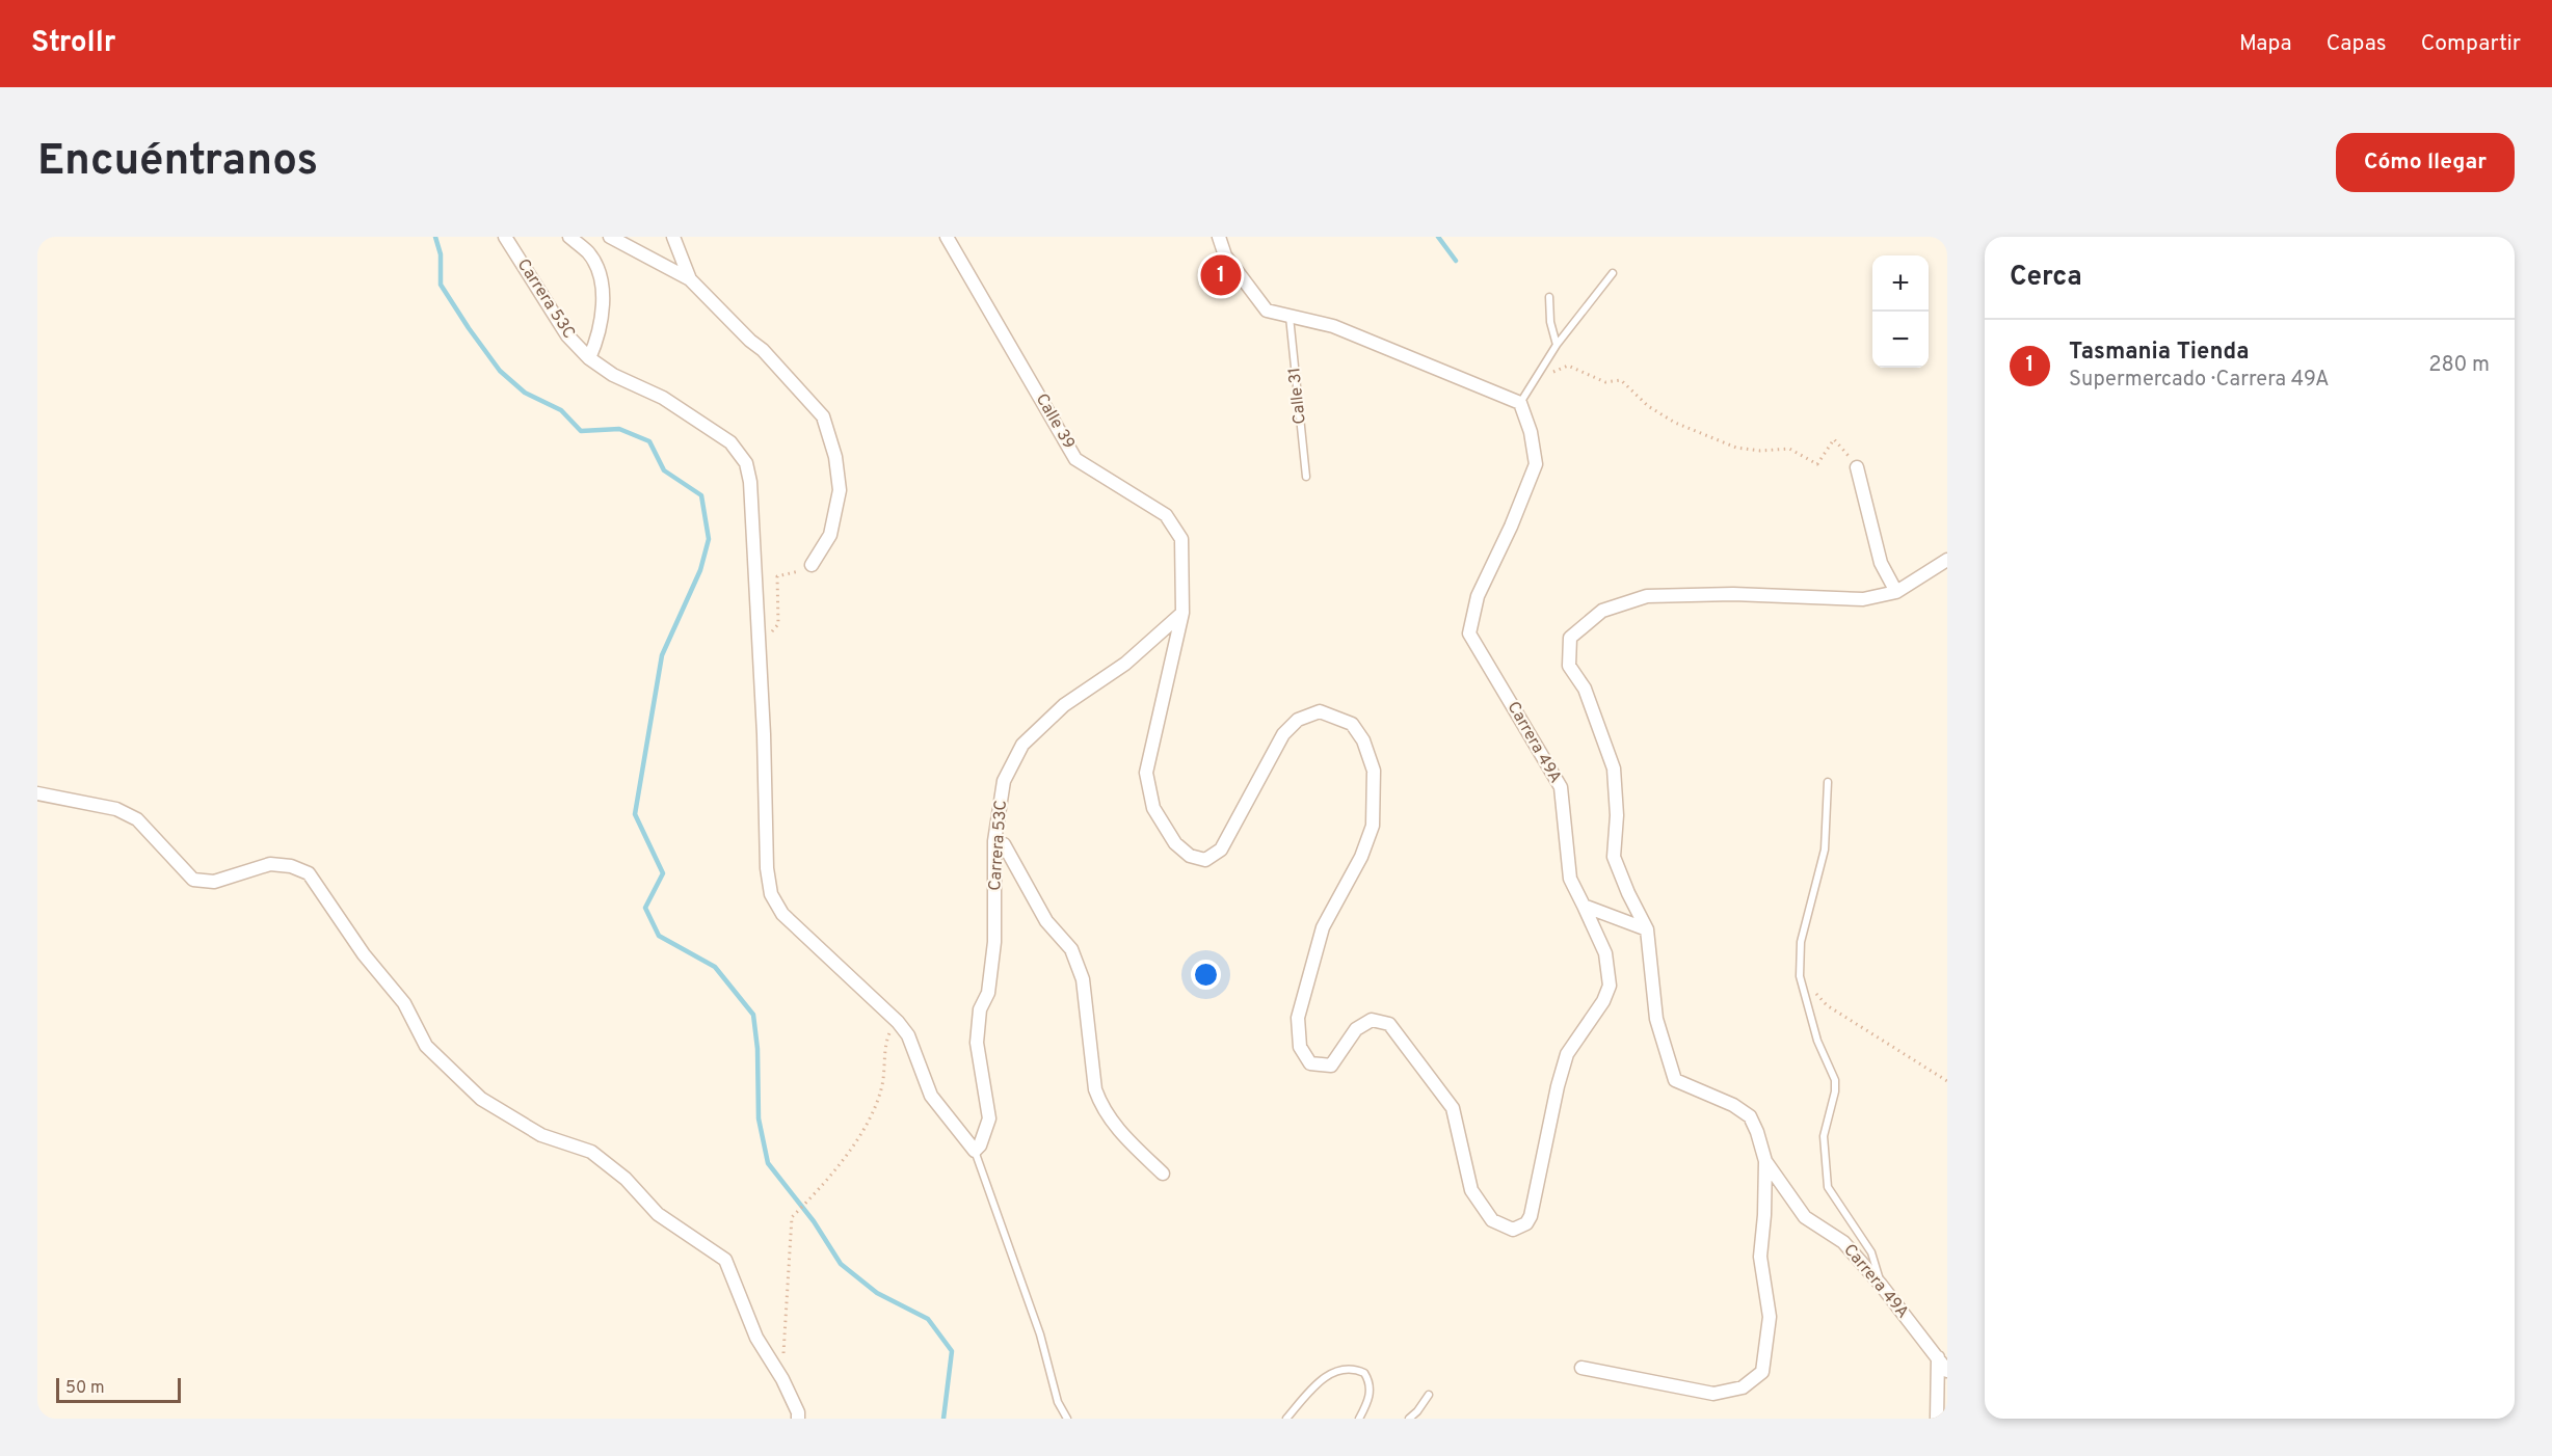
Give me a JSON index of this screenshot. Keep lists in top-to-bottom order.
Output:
{
  "streets": {
    "street": ["Carrera 53C", "Calle 39", "Carrera 49A"],
    "lane": ["Calle 31"]
  },
  "crossings": [
    ["Carrera 53C", "Calle 39"],
    ["Calle 39", "Carrera 49A"]
  ],
  "scale_bar": "50 m",
  "page": {
    "header": "Strollr",
    "nav": ["Mapa", "Capas", "Compartir"],
    "buttons": "Cómo llegar",
    "title": "Encuéntranos",
    "heading": "Cerca",
    "pins": "1",
    "map_buttons": ["+", "−"],
    "list": [
      {
        "mark": "1",
        "name": "Tasmania Tienda",
        "note": "Supermercado · Carrera 49A",
        "value": "280 m"
      }
    ],
    "scale": "50 m"
  }
}
